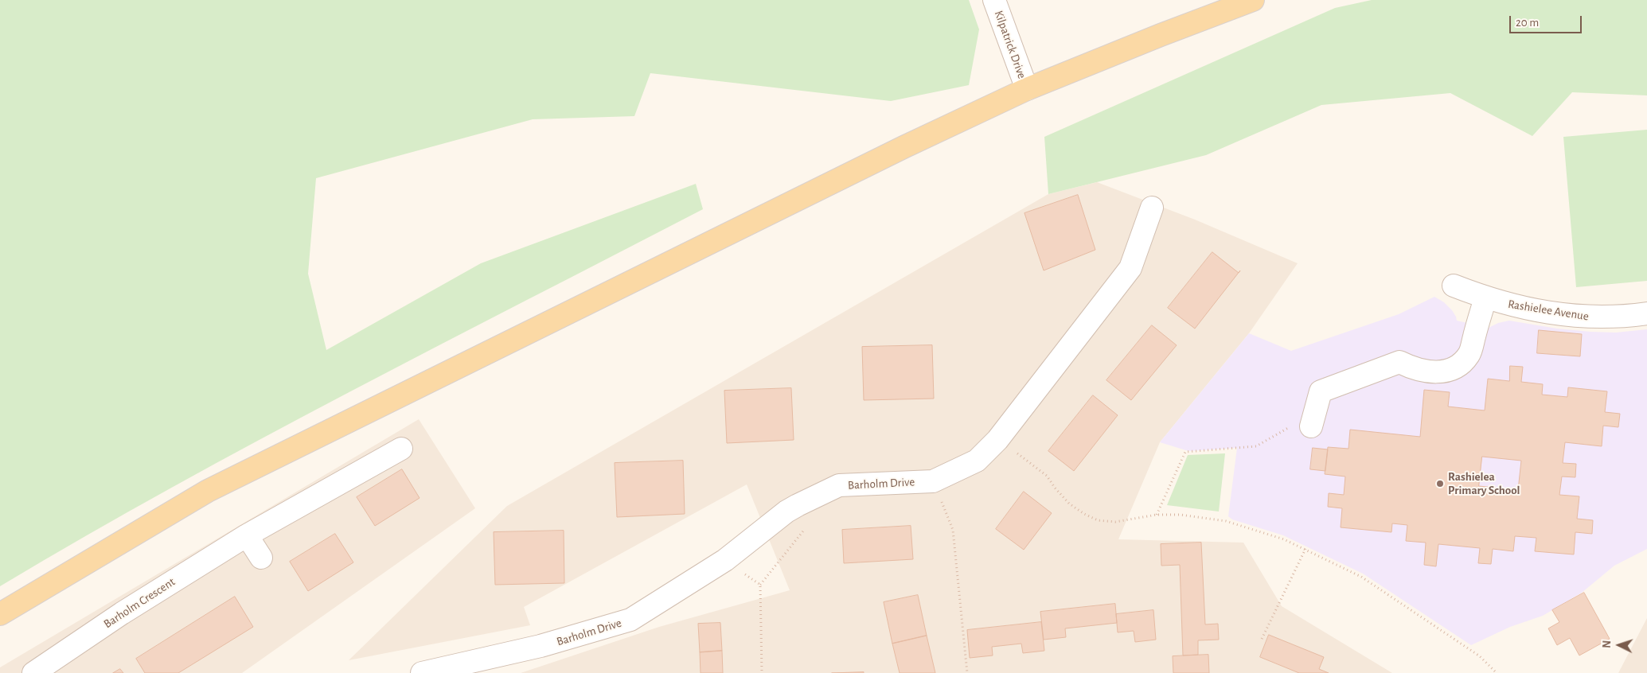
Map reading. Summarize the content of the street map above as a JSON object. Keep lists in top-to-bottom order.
{
  "streets": {
    "street": [
      "Kilpatrick Drive",
      "Rashielee Avenue",
      "Barholm Drive",
      "Barholm Crescent"
    ]
  },
  "places": ["Rashielea Primary School"],
  "scale_bar": "20 m",
  "north": "left"
}
